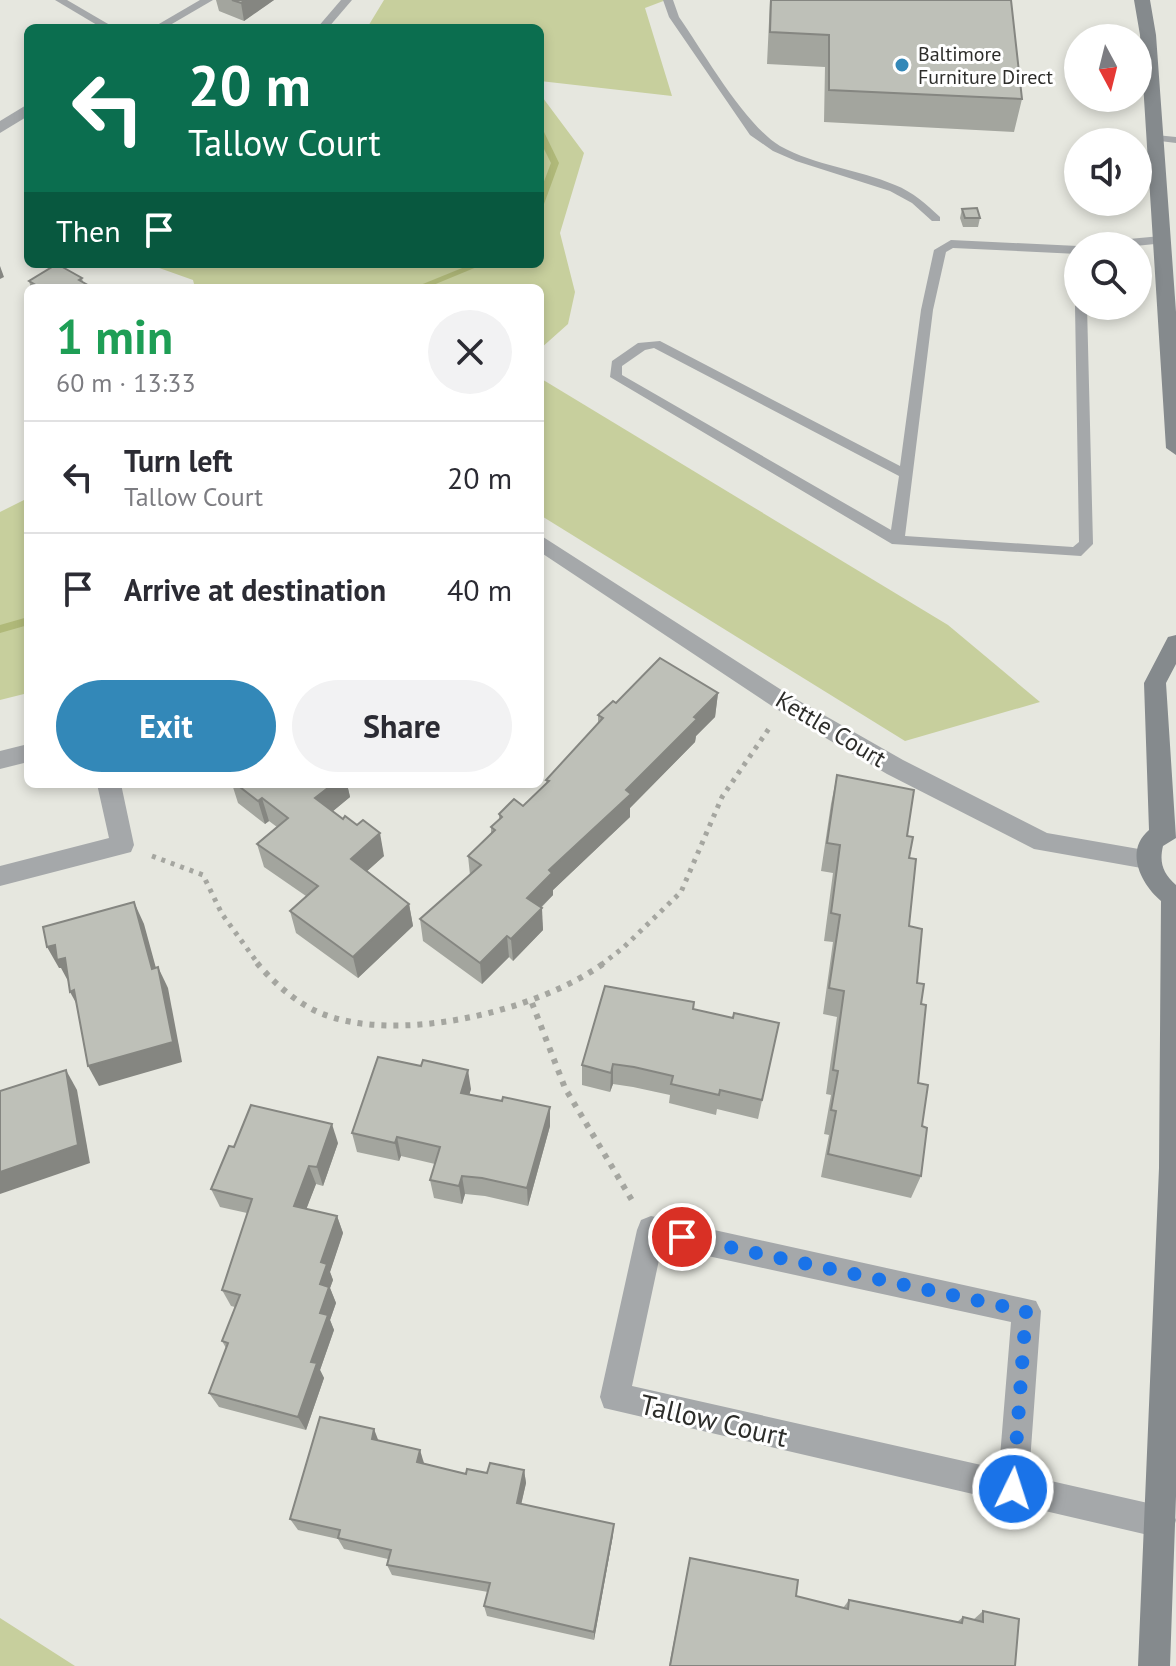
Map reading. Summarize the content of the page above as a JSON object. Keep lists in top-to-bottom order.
{
  "streets": {
    "street": ["Kettle Court", "Tallow Court"]
  },
  "places": ["Baltimore Furniture Direct"],
  "north": "bottom",
  "page": {
    "turn": ["20 m", "Tallow Court"],
    "then": "Then",
    "heading": ["1 min", "60 m · 13:33"],
    "list": [
      {
        "name": "Turn left",
        "note": "Tallow Court",
        "value": "20 m"
      },
      {
        "name": "Arrive at destination",
        "value": "40 m"
      }
    ],
    "buttons": ["Exit", "Share"]
  }
}
